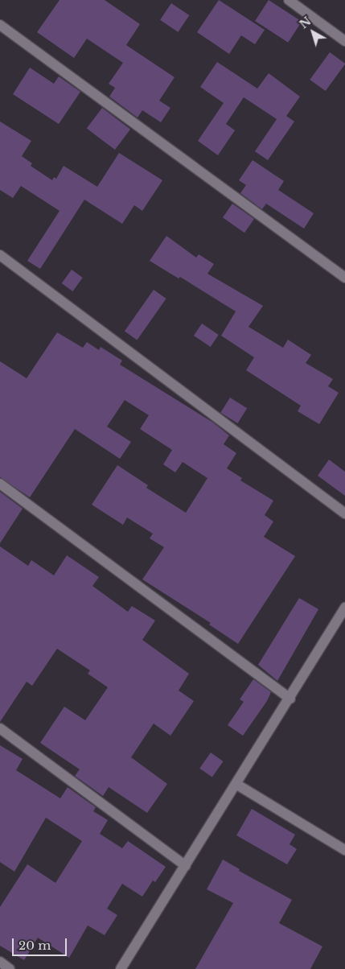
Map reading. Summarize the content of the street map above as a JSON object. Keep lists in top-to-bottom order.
{
  "scale_bar": "20 m",
  "north": "top left"
}
